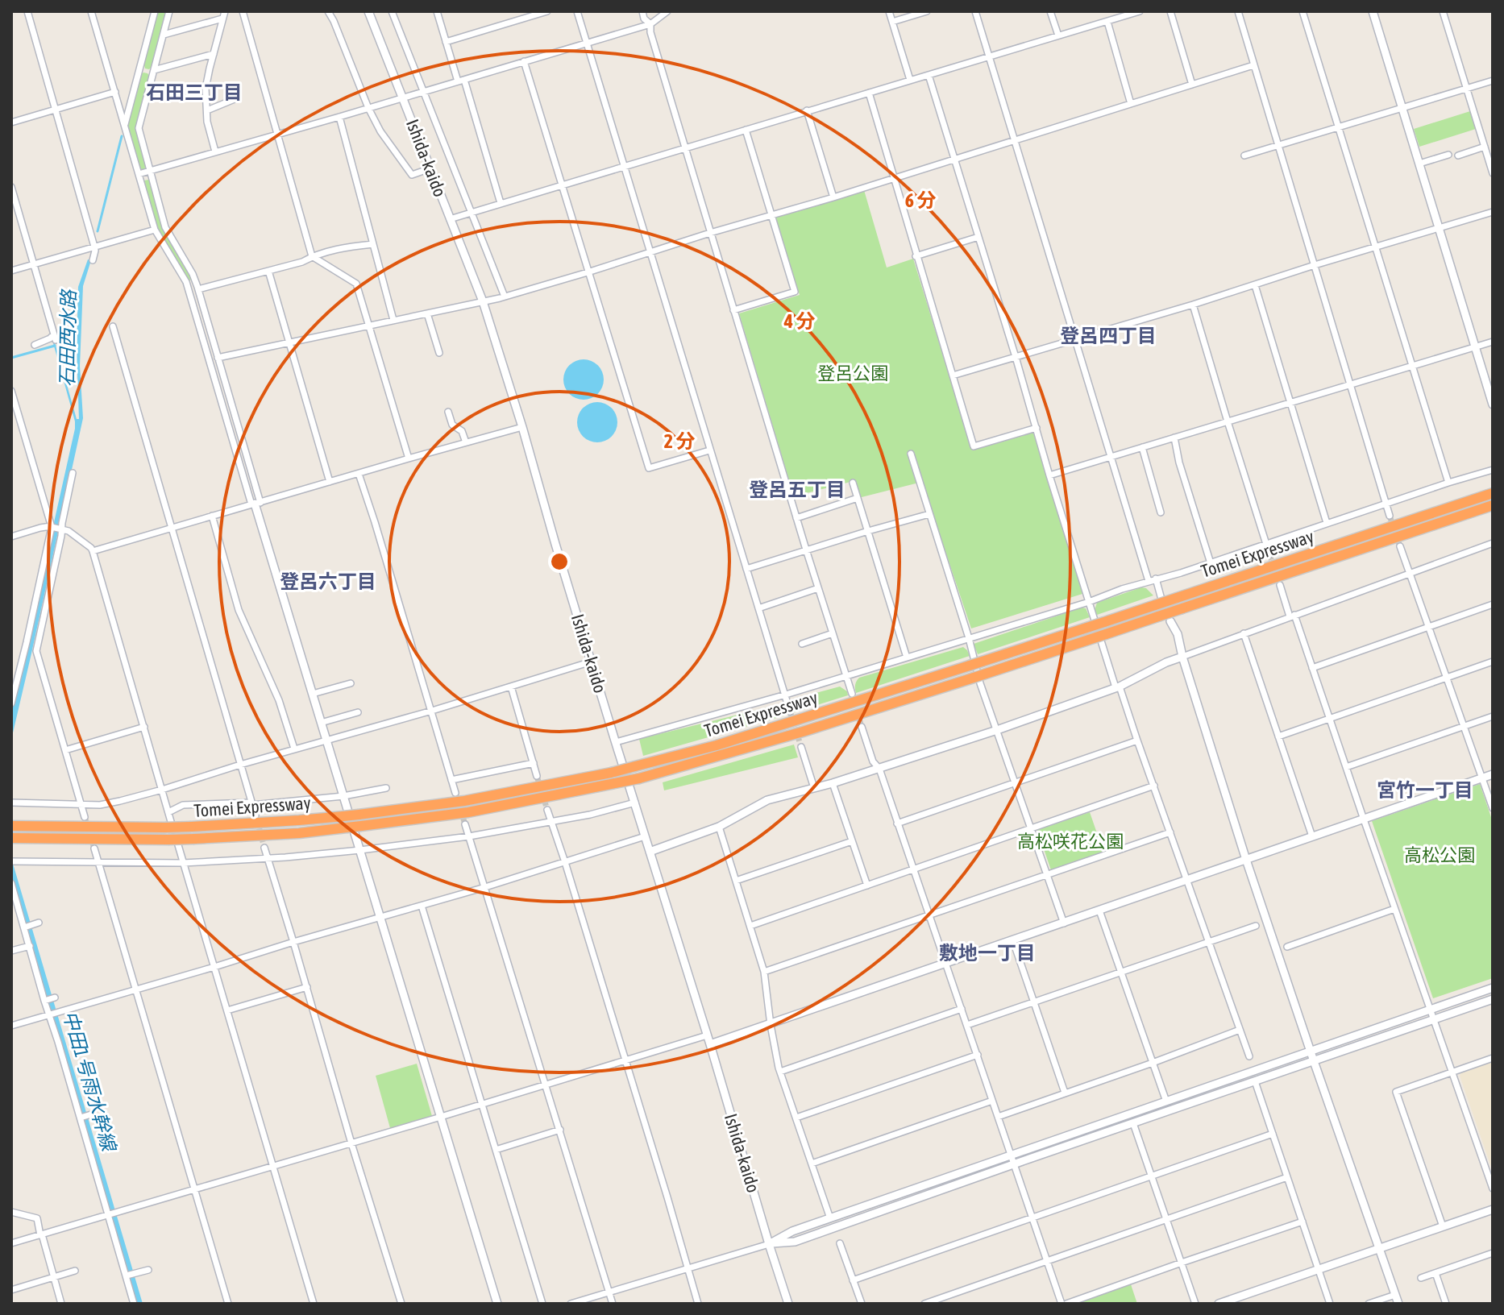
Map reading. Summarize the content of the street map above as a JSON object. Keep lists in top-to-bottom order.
{
  "streets": {
    "highway": ["Tomei Expressway"],
    "street": ["Ishida-kaido"]
  },
  "districts": [
    "石田三丁目",
    "登呂四丁目",
    "登呂五丁目",
    "登呂六丁目",
    "宮竹一丁目",
    "敷地一丁目"
  ],
  "water": ["石田西水路", "中田1号雨水幹線"],
  "parks": ["登呂公園", "高松咲花公園", "高松公園"],
  "rings": ["6 分", "4 分", "2 分"]
}
